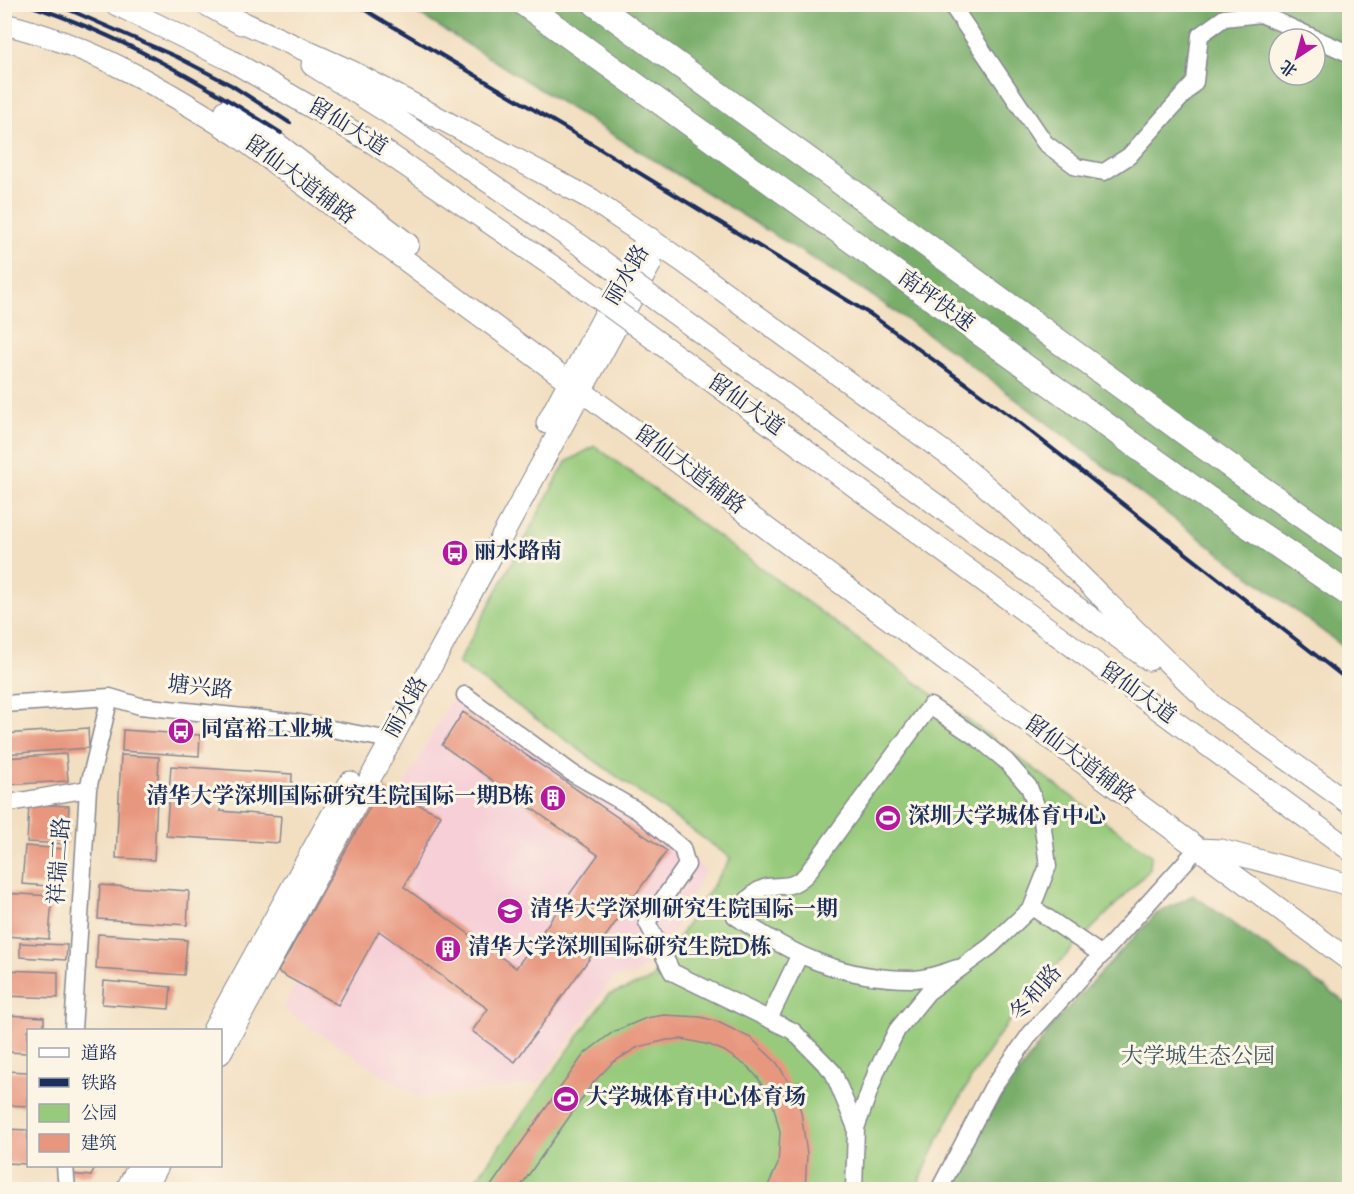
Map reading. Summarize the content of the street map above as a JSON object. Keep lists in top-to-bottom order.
{
  "streets": {
    "highway": ["南坪快速"],
    "main road": ["留仙大道", "留仙大道辅路", "丽水路"],
    "street": ["塘兴路", "祥瑞二路", "冬和路"]
  },
  "crossings": [
    ["留仙大道辅路", "丽水路"],
    ["留仙大道辅路", "冬和路"],
    ["丽水路", "塘兴路"],
    ["塘兴路", "祥瑞二路"]
  ],
  "parks": ["大学城生态公园"],
  "places": {
    "bus stop": ["丽水路南", "同富裕工业城"],
    "building": ["清华大学深圳国际研究生院国际一期B栋", "清华大学深圳国际研究生院D栋"],
    "sports": ["深圳大学城体育中心", "大学城体育中心体育场"],
    "school or university": ["清华大学深圳研究生院国际一期"]
  },
  "legend": [
    "道路",
    "铁路",
    "公园",
    "建筑"
  ],
  "north": "bottom left"
}
